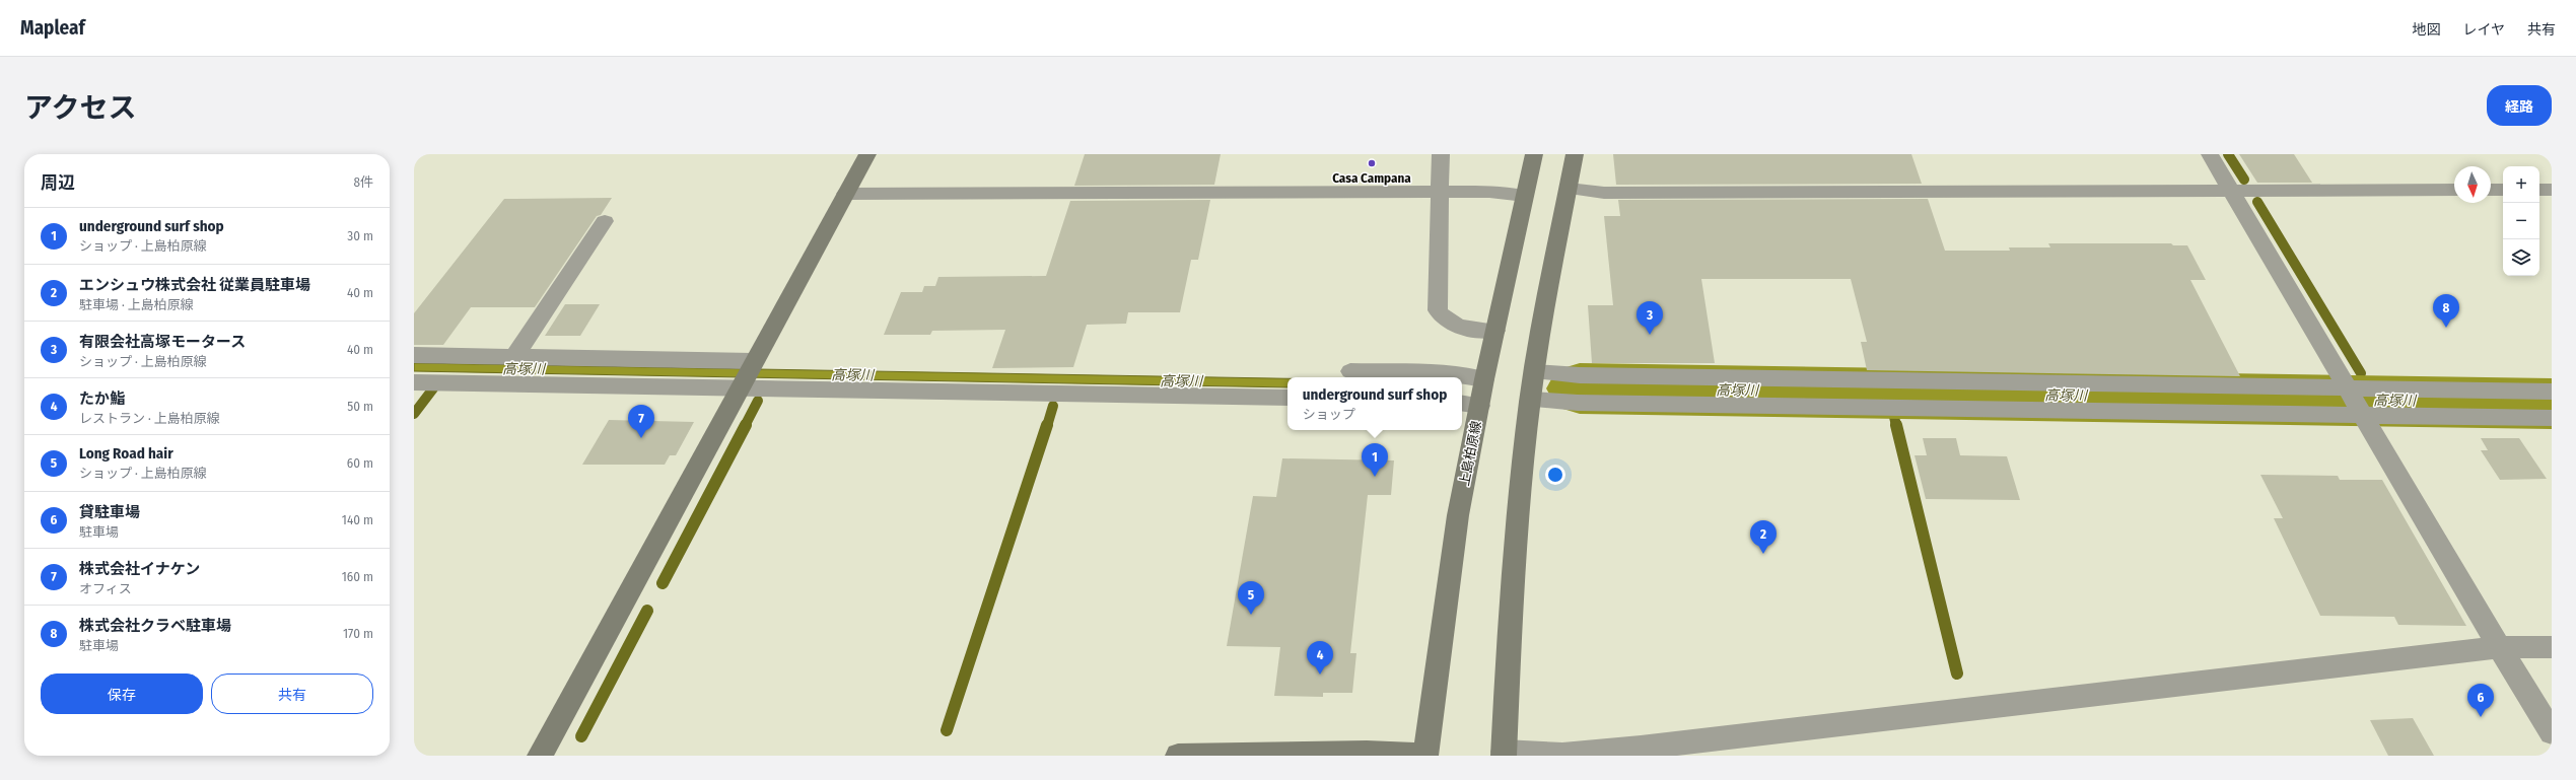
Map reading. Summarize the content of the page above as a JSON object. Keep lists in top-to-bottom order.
{
  "streets": {
    "street": ["上島柏原線"]
  },
  "water": ["高塚川"],
  "places": ["Casa Campana"],
  "north": "bottom",
  "page": {
    "header": "Mapleaf",
    "nav": ["地図", "レイヤ", "共有"],
    "title": "アクセス",
    "buttons": [
      "経路",
      ["保存", "共有"]
    ],
    "heading": ["周辺", "8件"],
    "map_buttons": ["+", "−"],
    "list": [
      {
        "mark": "1",
        "name": "underground surf shop",
        "note": "ショップ · 上島柏原線",
        "value": "30 m"
      },
      {
        "mark": "2",
        "name": "エンシュウ株式会社 従業員駐車場",
        "note": "駐車場 · 上島柏原線",
        "value": "40 m"
      },
      {
        "mark": "3",
        "name": "有限会社高塚モータース",
        "note": "ショップ · 上島柏原線",
        "value": "40 m"
      },
      {
        "mark": "4",
        "name": "たか鮨",
        "note": "レストラン · 上島柏原線",
        "value": "50 m"
      },
      {
        "mark": "5",
        "name": "Long Road hair",
        "note": "ショップ · 上島柏原線",
        "value": "60 m"
      },
      {
        "mark": "6",
        "name": "貸駐車場",
        "note": "駐車場",
        "value": "140 m"
      },
      {
        "mark": "7",
        "name": "株式会社イナケン",
        "note": "オフィス",
        "value": "160 m"
      },
      {
        "mark": "8",
        "name": "株式会社クラベ駐車場",
        "note": "駐車場",
        "value": "170 m"
      }
    ],
    "pins": [
      "8",
      "3",
      "7",
      "1",
      "2",
      "5",
      "4",
      "6"
    ],
    "popup": ["underground surf shop", "ショップ"]
  }
}
